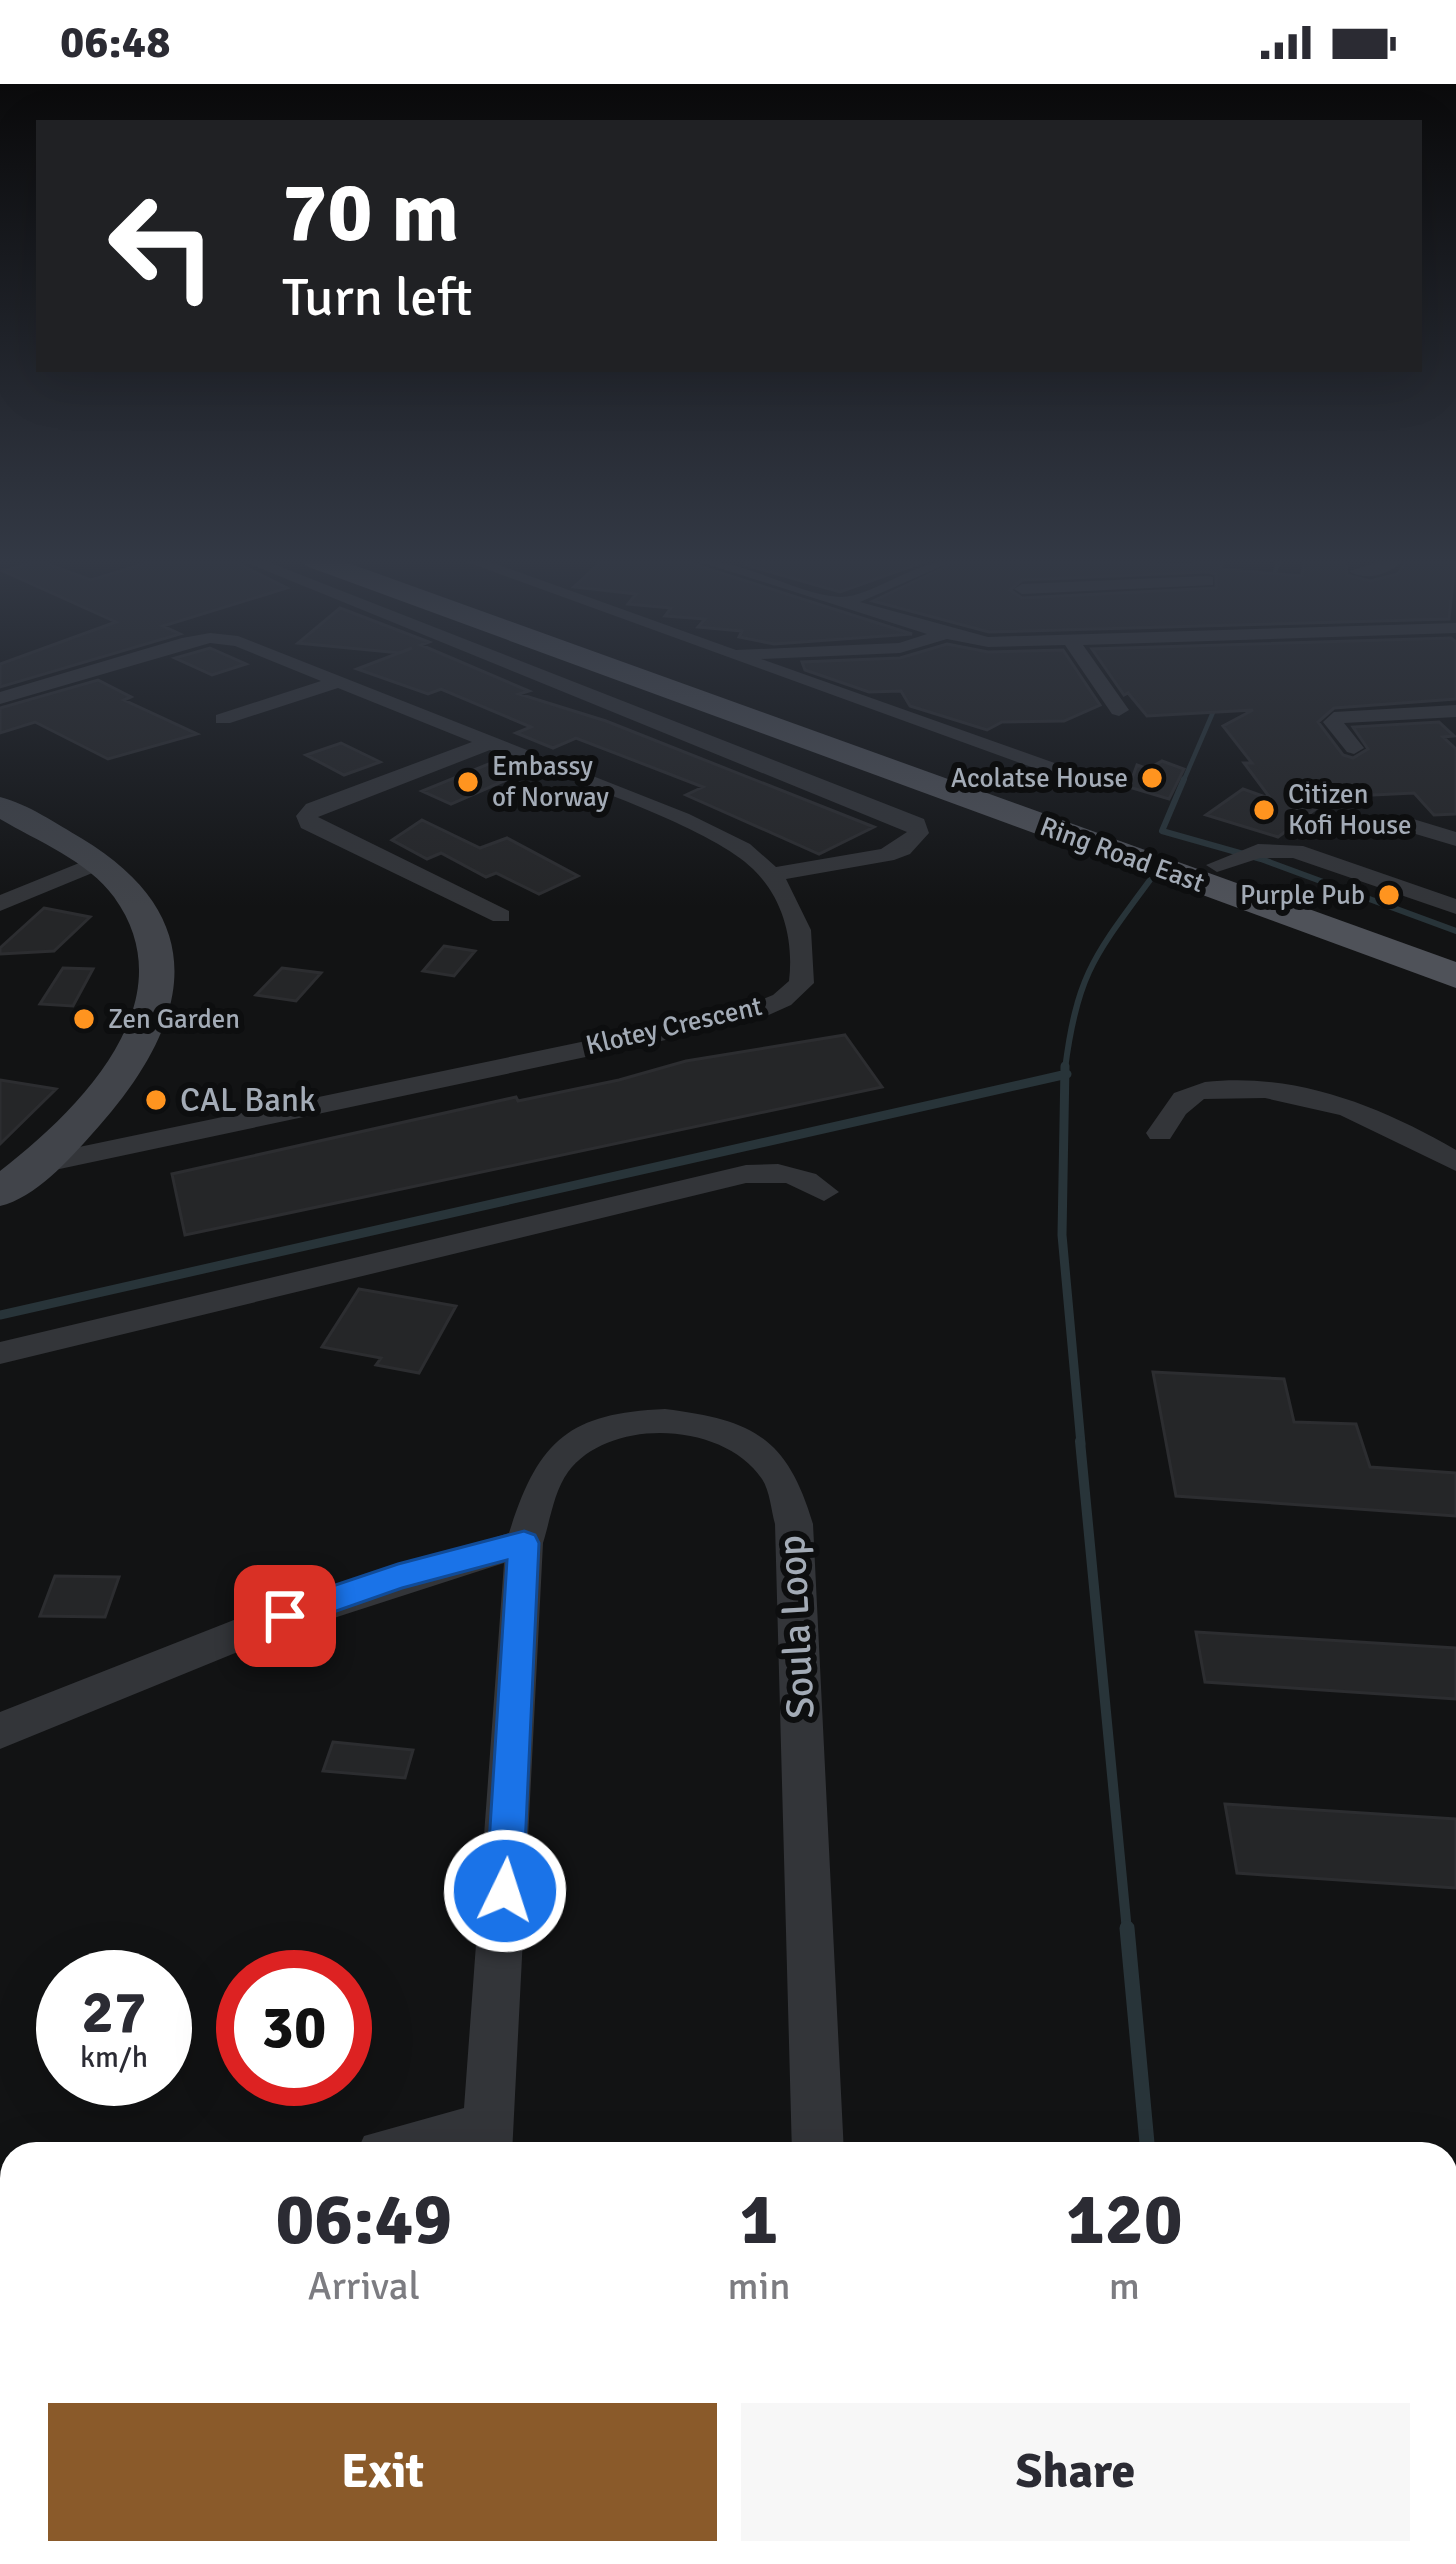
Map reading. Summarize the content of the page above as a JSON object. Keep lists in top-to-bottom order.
{
  "streets": {
    "main road": ["Ring Road East"],
    "street": ["Klotey Crescent", "Soula Loop"]
  },
  "places": [
    "Acolatse House",
    "Embassy of Norway",
    "Citizen Kofi House",
    "Purple Pub",
    "Zen Garden",
    "CAL Bank"
  ],
  "page": {
    "status": "06:48",
    "turn": ["70 m", "Turn left"],
    "speed": "27 km/h",
    "limit": "30",
    "eta": [
      "06:49",
      "Arrival",
      "1",
      "min",
      "120",
      "m"
    ],
    "buttons": ["Exit", "Share"]
  }
}
